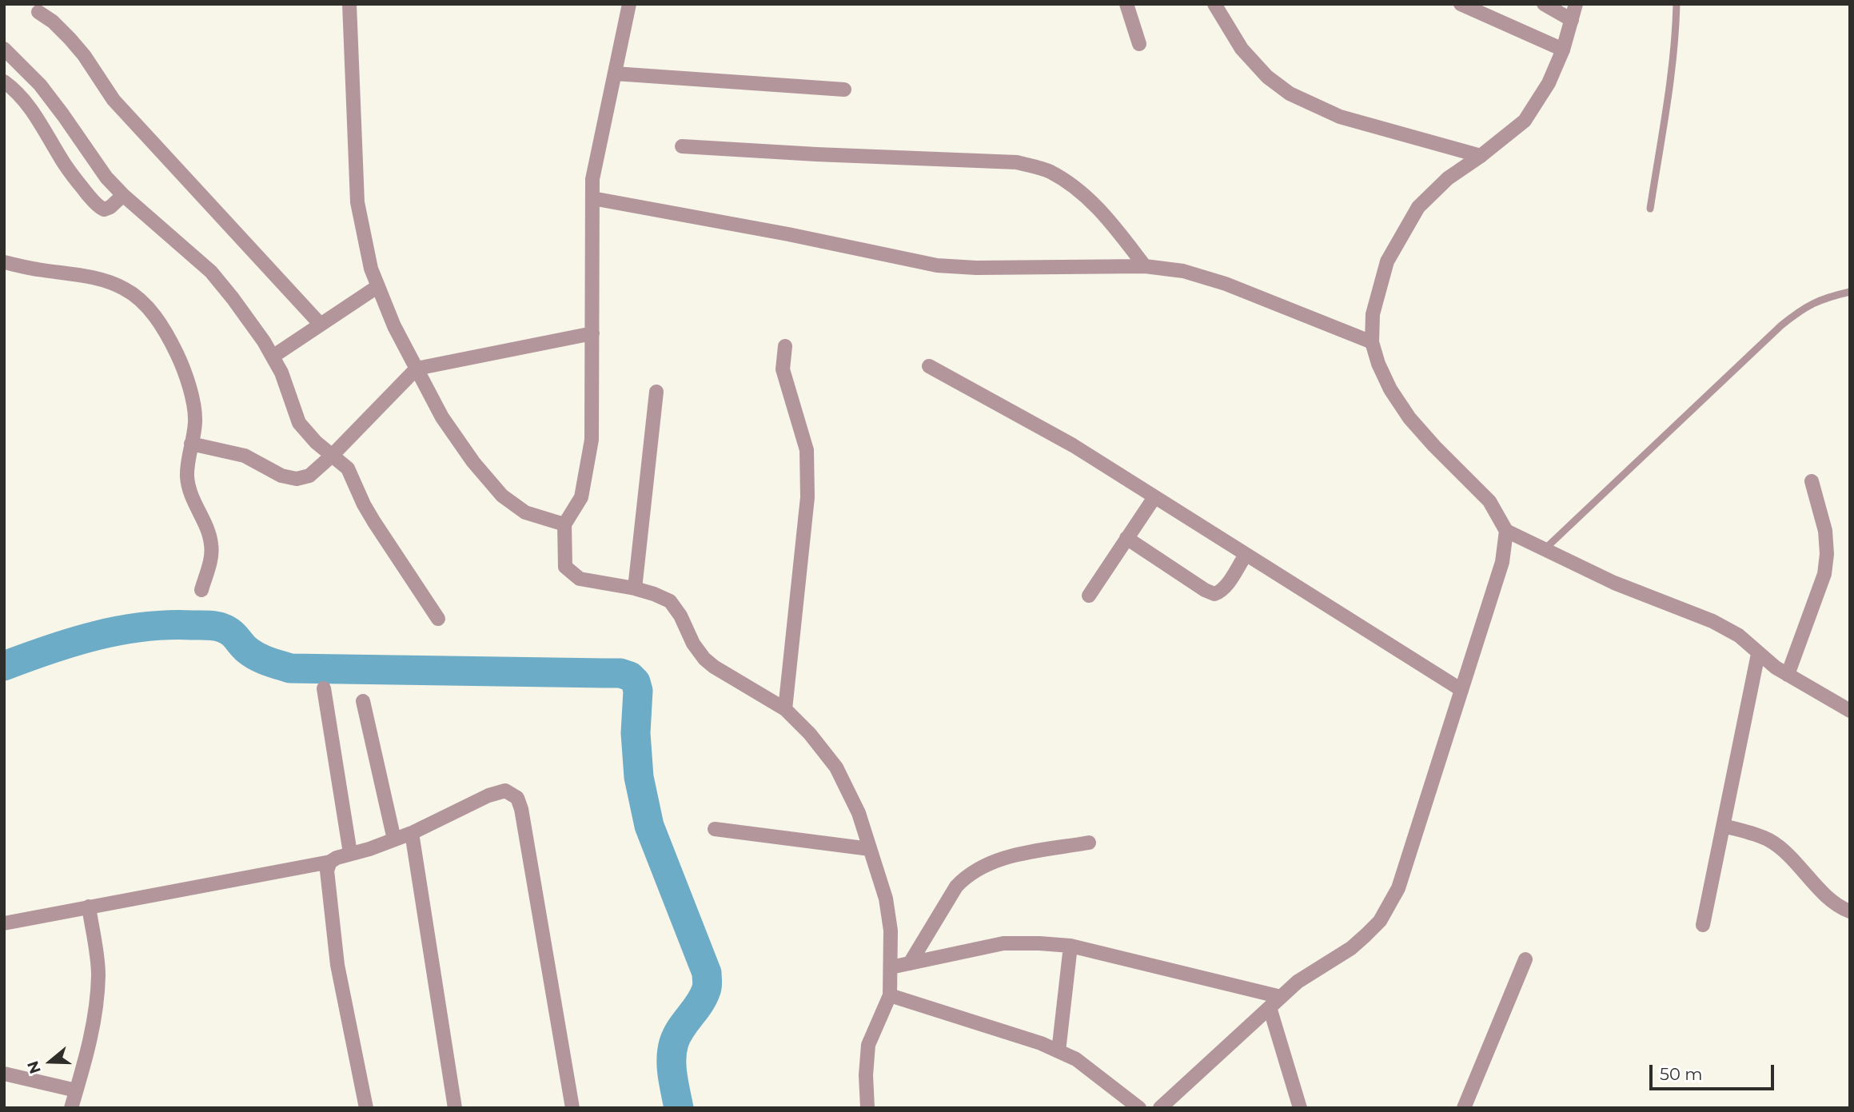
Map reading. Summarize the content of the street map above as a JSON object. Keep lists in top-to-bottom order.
{
  "scale_bar": "50 m",
  "north": "left"
}
